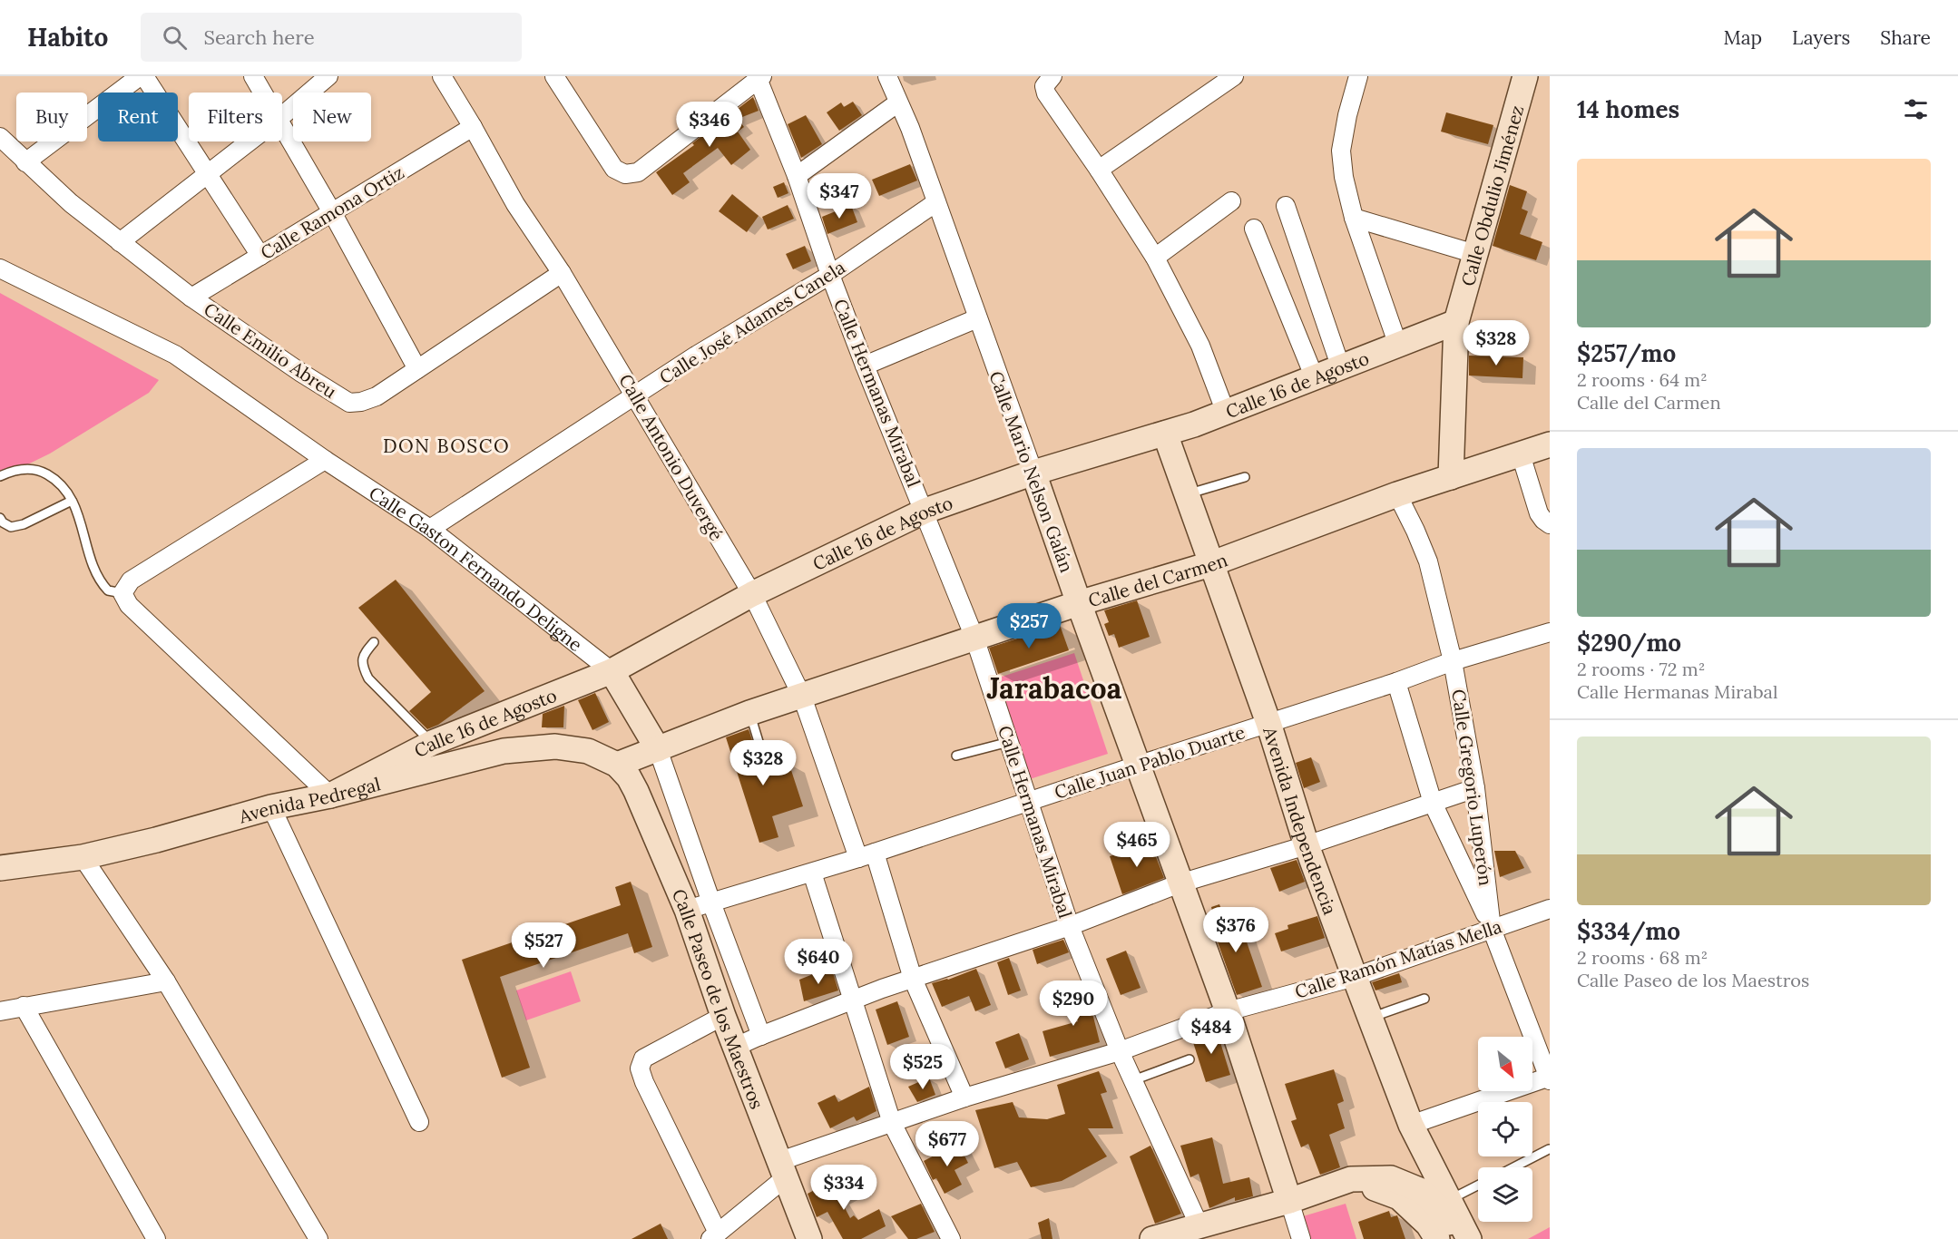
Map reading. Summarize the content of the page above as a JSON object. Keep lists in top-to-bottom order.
{
  "streets": {
    "street": [
      "Calle Obdulio Jiménez",
      "Calle Ramona Ortiz",
      "Calle José Adames Canela",
      "Calle Emilio Abreu",
      "Calle 16 de Agosto",
      "Calle Hermanas Mirabal",
      "Calle Antonio Duvergé",
      "Calle Mario Nelson Galán",
      "Calle Gaston Fernando Deligne",
      "Calle del Carmen",
      "Calle Juan Pablo Duarte",
      "Calle Gregorio Luperón",
      "Avenida Pedregal",
      "Avenida Independencia",
      "Calle Ramón Matías Mella",
      "Calle Paseo de los Maestros"
    ]
  },
  "crossings": [
    ["Calle Obdulio Jiménez", "Calle 16 de Agosto"],
    ["Calle Obdulio Jiménez", "Calle del Carmen"],
    ["Calle Ramona Ortiz", "Calle Emilio Abreu"],
    ["Calle Ramona Ortiz", "Calle Antonio Duvergé"],
    ["Calle José Adames Canela", "Calle Hermanas Mirabal"],
    ["Calle José Adames Canela", "Calle Antonio Duvergé"],
    ["Calle José Adames Canela", "Calle Mario Nelson Galán"],
    ["Calle José Adames Canela", "Calle Gaston Fernando Deligne"],
    ["Calle Emilio Abreu", "Calle Antonio Duvergé"],
    ["Calle 16 de Agosto", "Calle Hermanas Mirabal"],
    ["Calle 16 de Agosto", "Calle Antonio Duvergé"],
    ["Calle 16 de Agosto", "Calle Mario Nelson Galán"],
    ["Calle 16 de Agosto", "Calle Gaston Fernando Deligne"],
    ["Calle 16 de Agosto", "Avenida Pedregal"],
    ["Calle 16 de Agosto", "Avenida Independencia"],
    ["Calle Hermanas Mirabal", "Calle del Carmen"],
    ["Calle Hermanas Mirabal", "Calle Juan Pablo Duarte"],
    ["Calle Hermanas Mirabal", "Calle Ramón Matías Mella"],
    ["Calle Antonio Duvergé", "Calle del Carmen"],
    ["Calle Antonio Duvergé", "Calle Juan Pablo Duarte"],
    ["Calle Antonio Duvergé", "Calle Ramón Matías Mella"],
    ["Calle Mario Nelson Galán", "Calle del Carmen"],
    ["Calle Mario Nelson Galán", "Calle Juan Pablo Duarte"],
    ["Calle Mario Nelson Galán", "Calle Ramón Matías Mella"],
    ["Calle Gaston Fernando Deligne", "Calle del Carmen"],
    ["Calle Gaston Fernando Deligne", "Calle Juan Pablo Duarte"],
    ["Calle del Carmen", "Calle Gregorio Luperón"],
    ["Calle del Carmen", "Avenida Pedregal"],
    ["Calle del Carmen", "Avenida Independencia"],
    ["Calle del Carmen", "Calle Paseo de los Maestros"],
    ["Calle Juan Pablo Duarte", "Calle Gregorio Luperón"],
    ["Calle Juan Pablo Duarte", "Avenida Independencia"],
    ["Calle Juan Pablo Duarte", "Calle Paseo de los Maestros"],
    ["Calle Gregorio Luperón", "Calle Ramón Matías Mella"],
    ["Avenida Pedregal", "Calle Paseo de los Maestros"],
    ["Avenida Independencia", "Calle Ramón Matías Mella"],
    ["Calle Ramón Matías Mella", "Calle Paseo de los Maestros"]
  ],
  "districts": ["DON BOSCO", "Jarabacoa"],
  "north": "bottom right",
  "page": {
    "header": "Habito",
    "search": "Search here",
    "nav": ["Map", "Layers", "Share"],
    "heading": "14 homes",
    "chip": [
      "Buy",
      "Rent",
      "Filters",
      "New"
    ],
    "price": [
      "$346",
      "$347",
      "$328",
      "$257",
      "$328",
      "$465",
      "$376",
      "$527",
      "$640",
      "$290",
      "$484",
      "$525",
      "$677",
      "$334"
    ],
    "list": [
      {
        "name": "$257/mo",
        "note": "2 rooms · 64 m² · Calle del Carmen"
      },
      {
        "name": "$290/mo",
        "note": "2 rooms · 72 m² · Calle Hermanas Mirabal"
      },
      {
        "name": "$334/mo",
        "note": "2 rooms · 68 m² · Calle Paseo de los Maestros"
      }
    ]
  }
}
